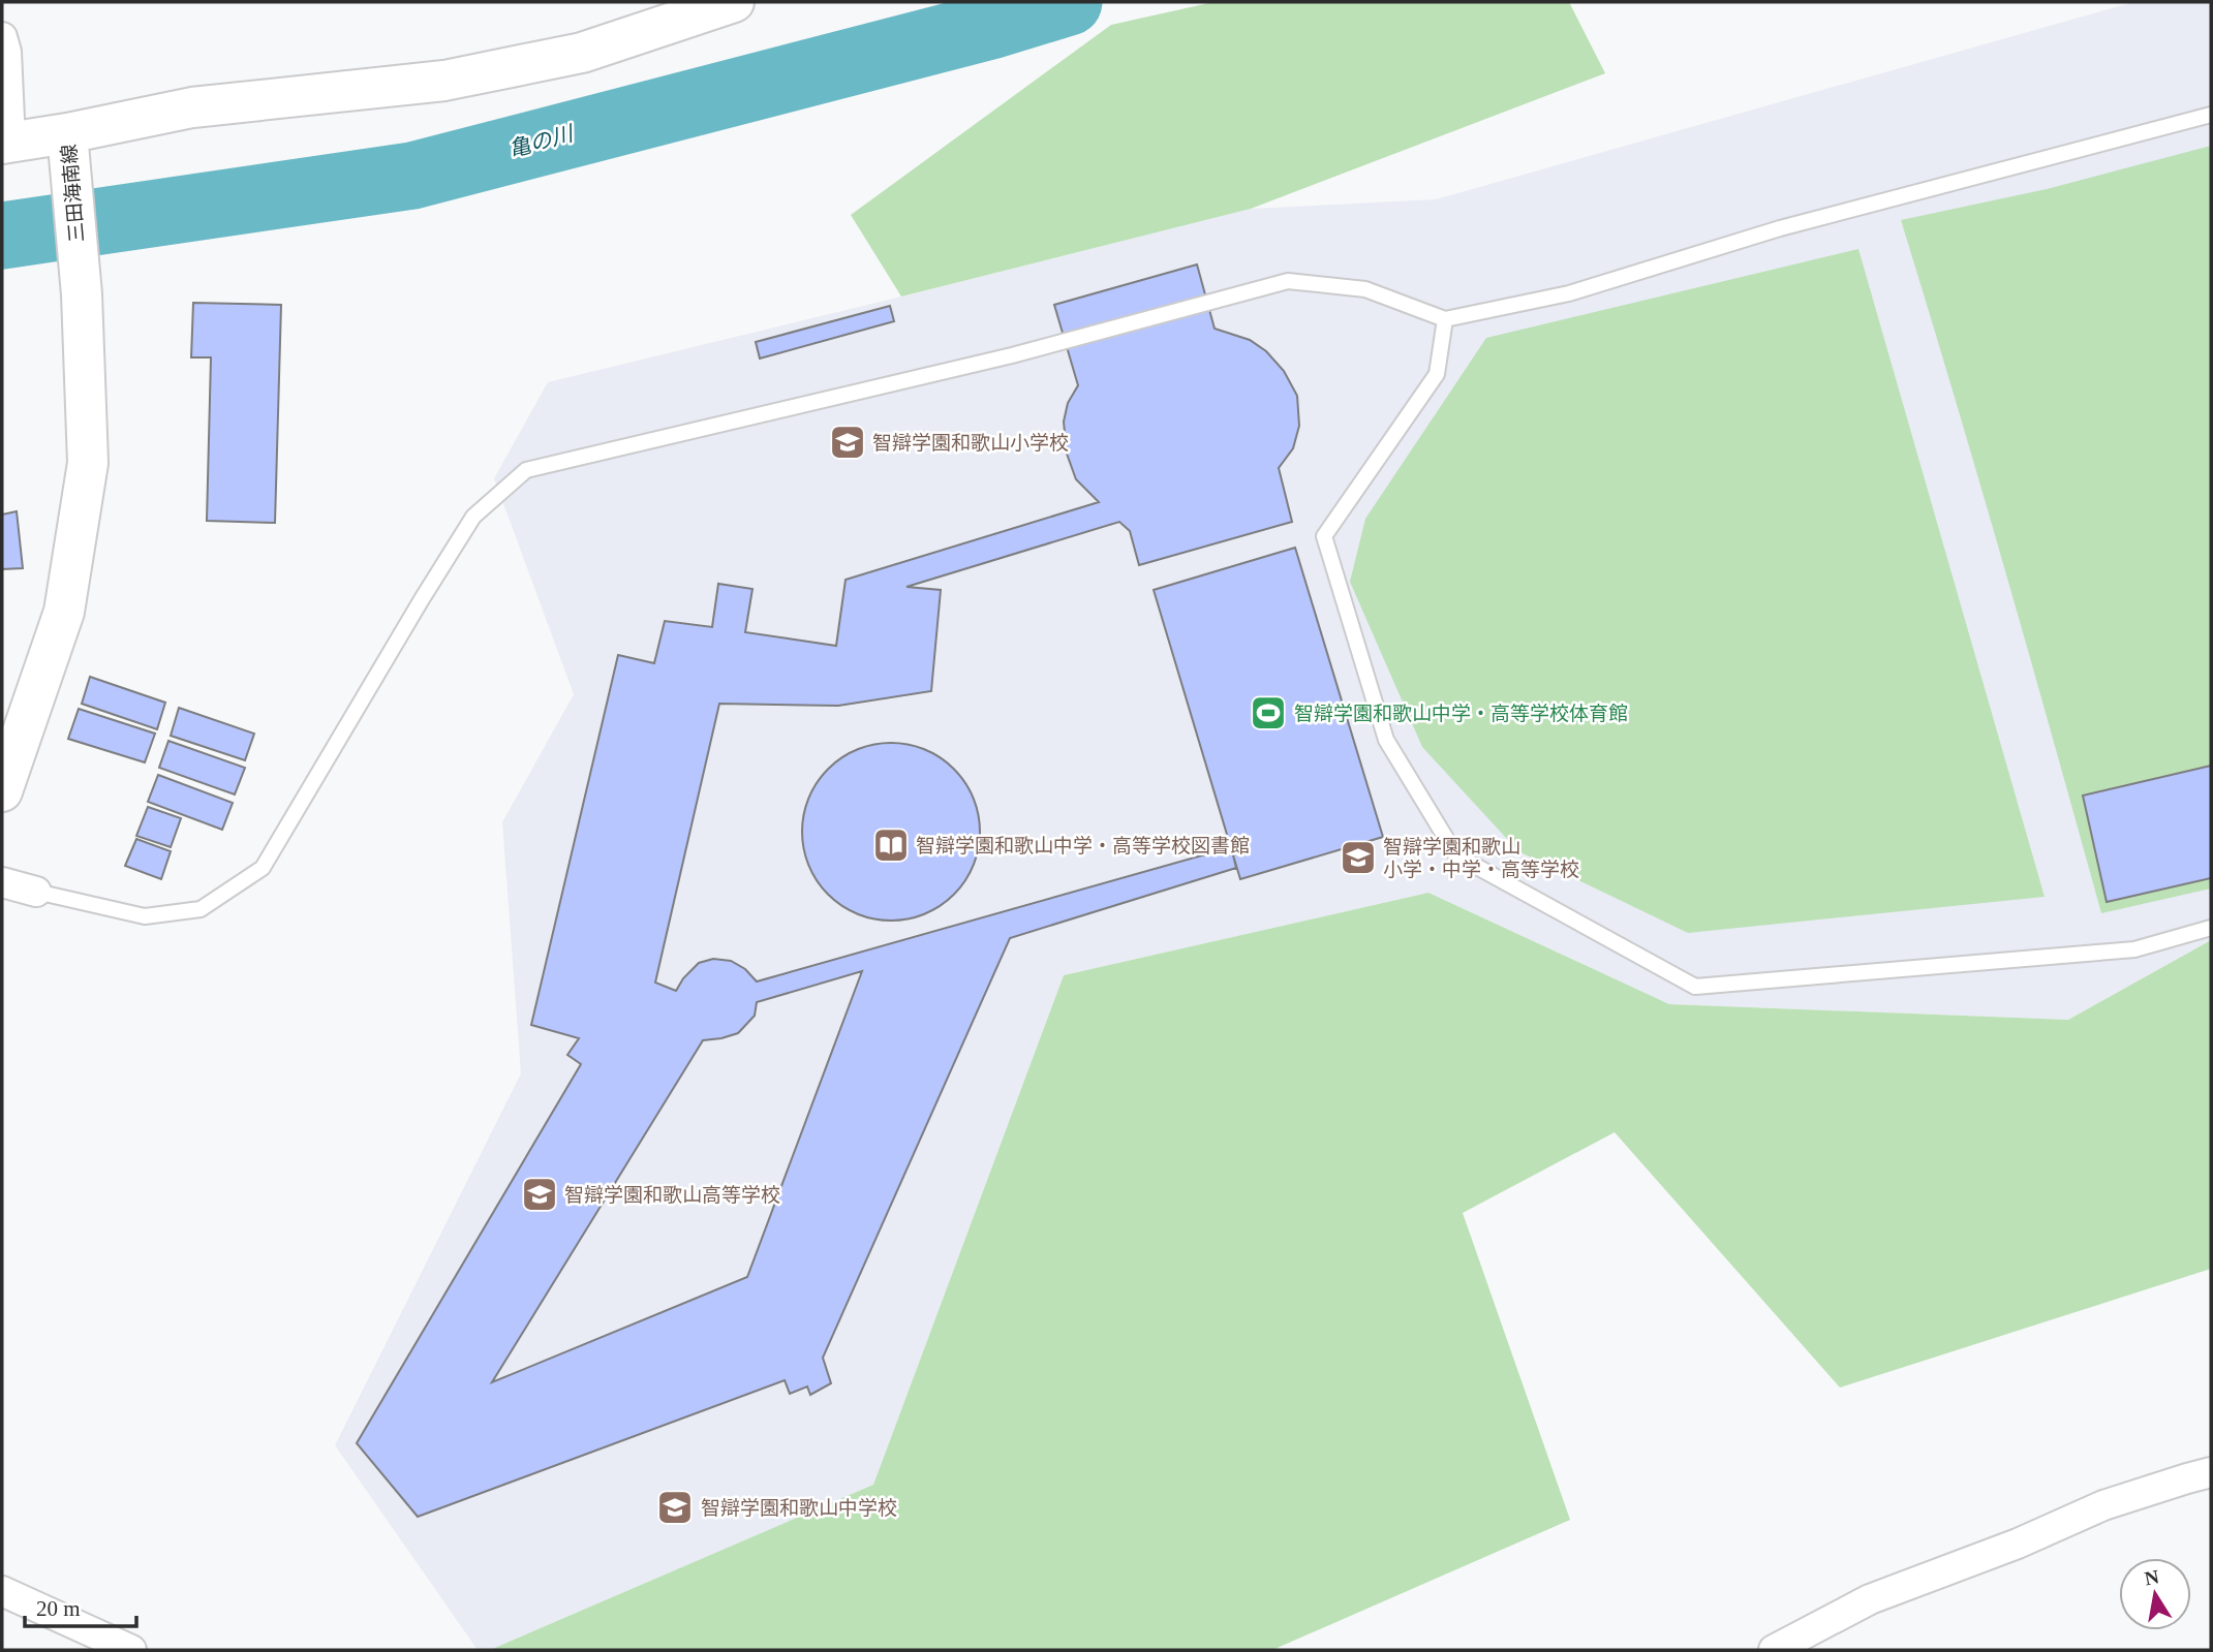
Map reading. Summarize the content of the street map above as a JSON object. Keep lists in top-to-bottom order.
{
  "streets": {
    "main road": ["三田海南線"]
  },
  "water": ["亀の川"],
  "places": {
    "school or university": [
      "智辯学園和歌山小学校",
      "智辯学園和歌山 小学・中学・高等学校",
      "智辯学園和歌山高等学校",
      "智辯学園和歌山中学校"
    ],
    "sports": ["智辯学園和歌山中学・高等学校体育館"],
    "library": ["智辯学園和歌山中学・高等学校図書館"]
  },
  "scale_bar": "20 m",
  "north": "top"
}
